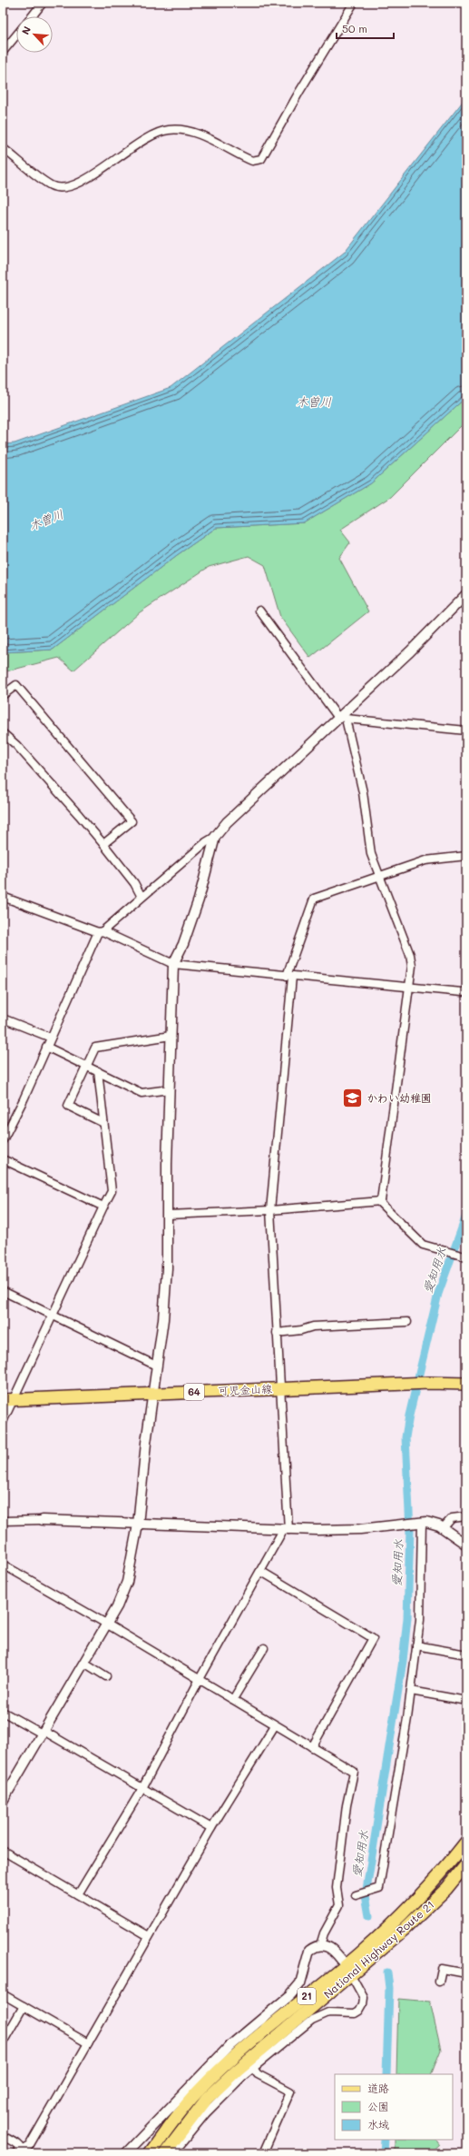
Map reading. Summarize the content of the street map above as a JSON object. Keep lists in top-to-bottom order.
{
  "streets": {
    "main road": [
      "可児金山線",
      "64",
      "National Highway Route 21",
      "21"
    ]
  },
  "water": ["木曽川", "愛知用水"],
  "places": {
    "school or university": ["かわい幼稚園"]
  },
  "legend": ["道路", "公園", "水域"],
  "scale_bar": "50 m",
  "north": "top left"
}
